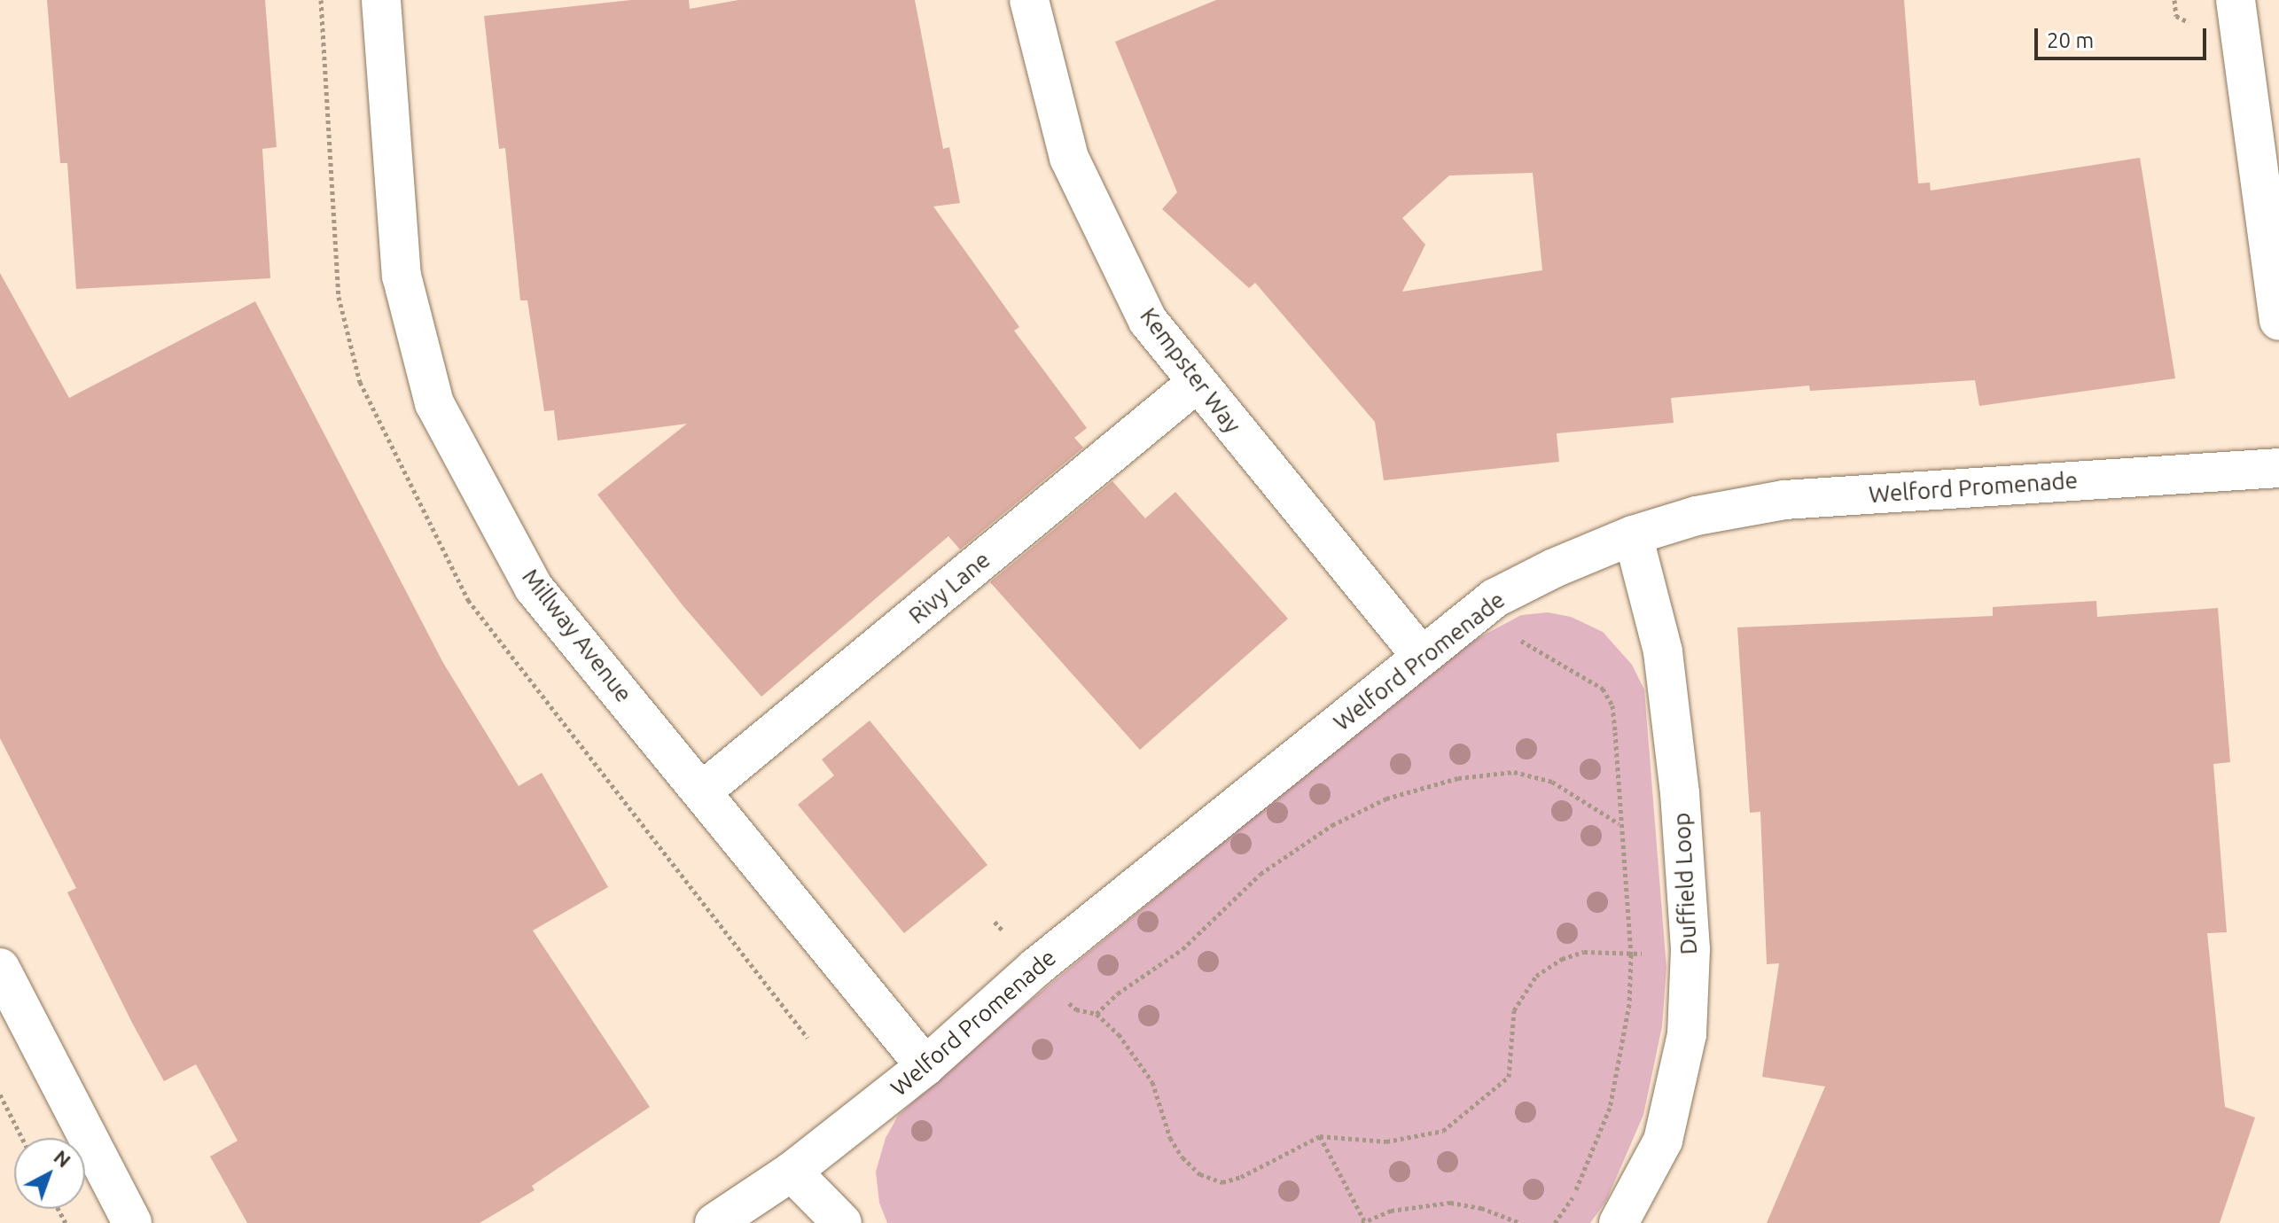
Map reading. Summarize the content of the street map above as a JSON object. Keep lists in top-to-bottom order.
{
  "streets": {
    "street": [
      "Kempster Way",
      "Welford Promenade",
      "Rivy Lane",
      "Millway Avenue",
      "Duffield Loop"
    ]
  },
  "crossings": [
    ["Kempster Way", "Welford Promenade"],
    ["Kempster Way", "Rivy Lane"],
    ["Welford Promenade", "Millway Avenue"],
    ["Welford Promenade", "Duffield Loop"],
    ["Rivy Lane", "Millway Avenue"]
  ],
  "scale_bar": "20 m",
  "north": "top right"
}
